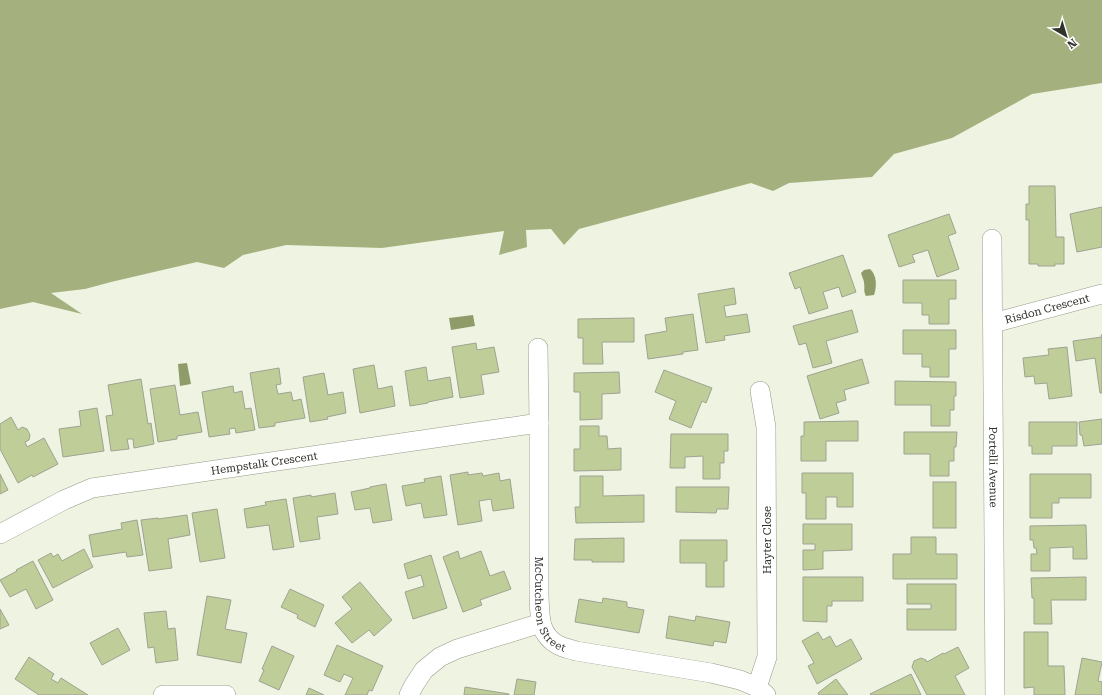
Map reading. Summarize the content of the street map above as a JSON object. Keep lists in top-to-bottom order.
{
  "streets": {
    "street": [
      "Risdon Crescent",
      "Hempstalk Crescent",
      "Portelli Avenue",
      "Hayter Close",
      "McCutcheon Street"
    ]
  },
  "crossings": [
    ["Risdon Crescent", "Portelli Avenue"],
    ["Hempstalk Crescent", "McCutcheon Street"],
    ["Hayter Close", "McCutcheon Street"]
  ],
  "north": "bottom right"
}
